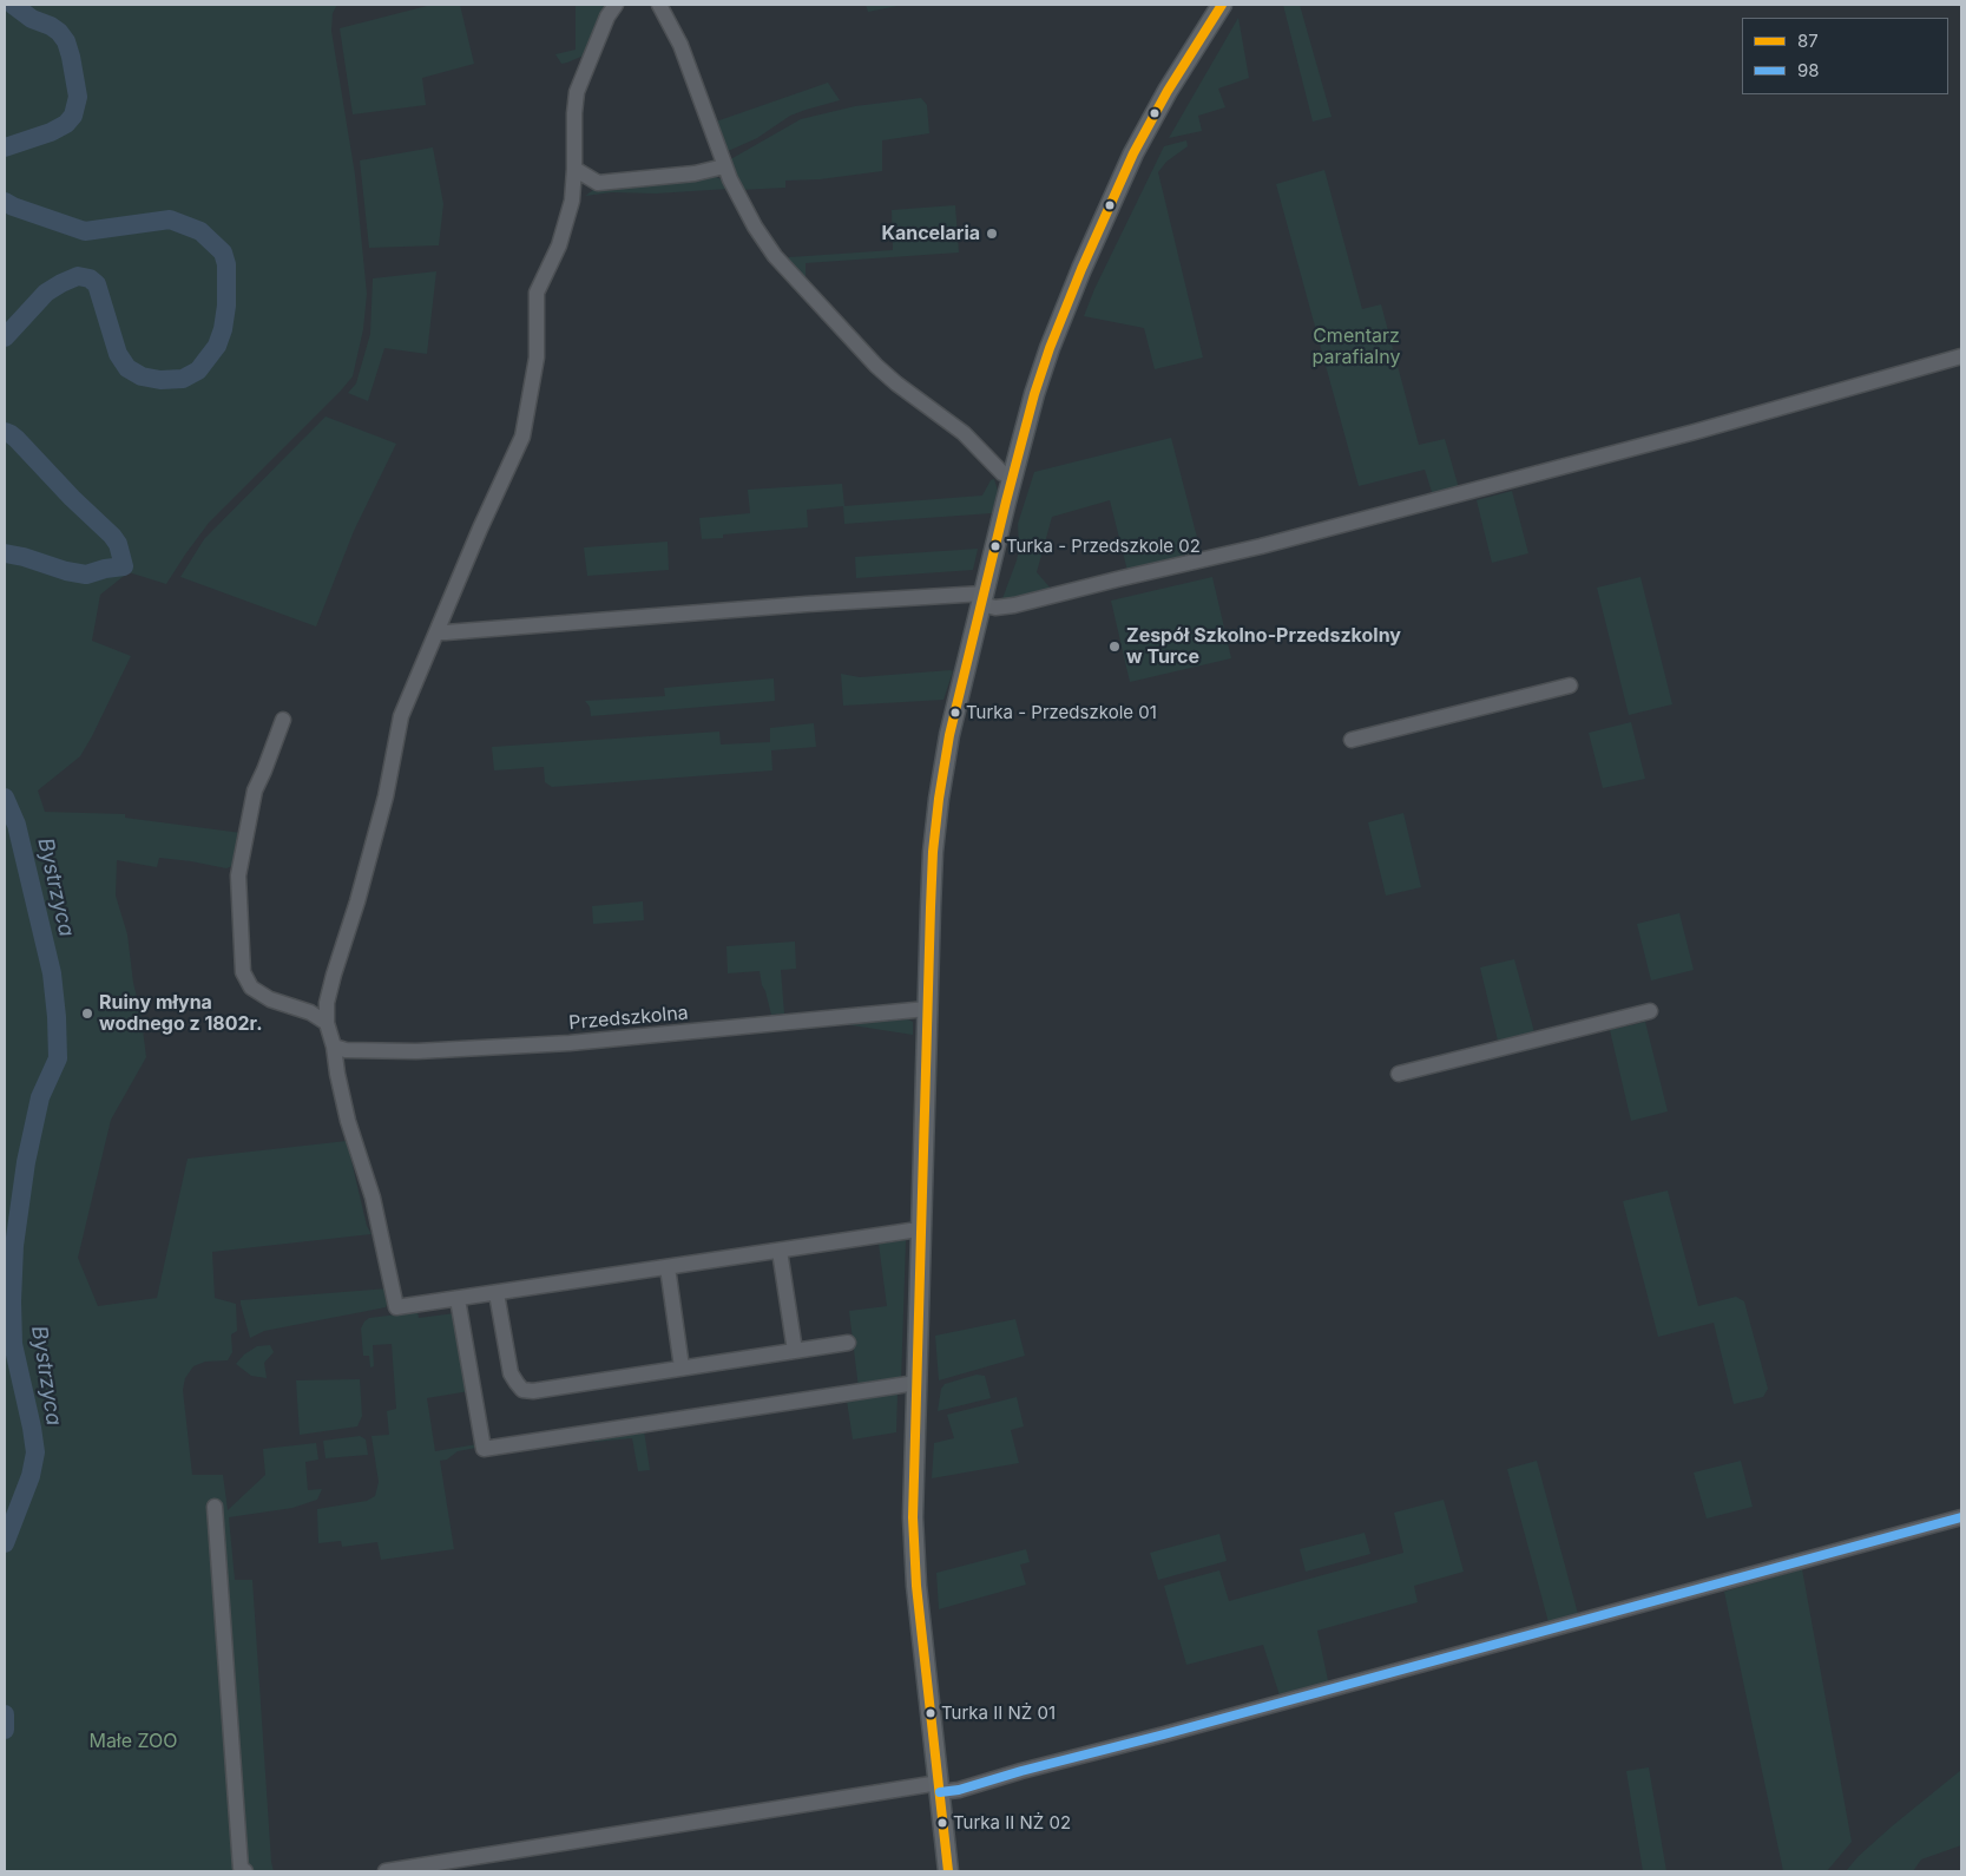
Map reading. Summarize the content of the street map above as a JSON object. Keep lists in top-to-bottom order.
{
  "streets": {
    "street": ["Przedszkolna"]
  },
  "water": ["Bystrzyca"],
  "parks": ["Cmentarz parafialny", "Małe ZOO"],
  "places": [
    "Kancelaria",
    "Turka - Przedszkole 02",
    "Zespół Szkolno-Przedszkolny w Turce",
    "Turka - Przedszkole 01",
    "Ruiny młyna wodnego z 1802r.",
    "Turka II NŻ 01",
    "Turka II NŻ 02"
  ],
  "lines": ["transit line 87", "transit line 98"],
  "legend": ["87", "98"]
}
